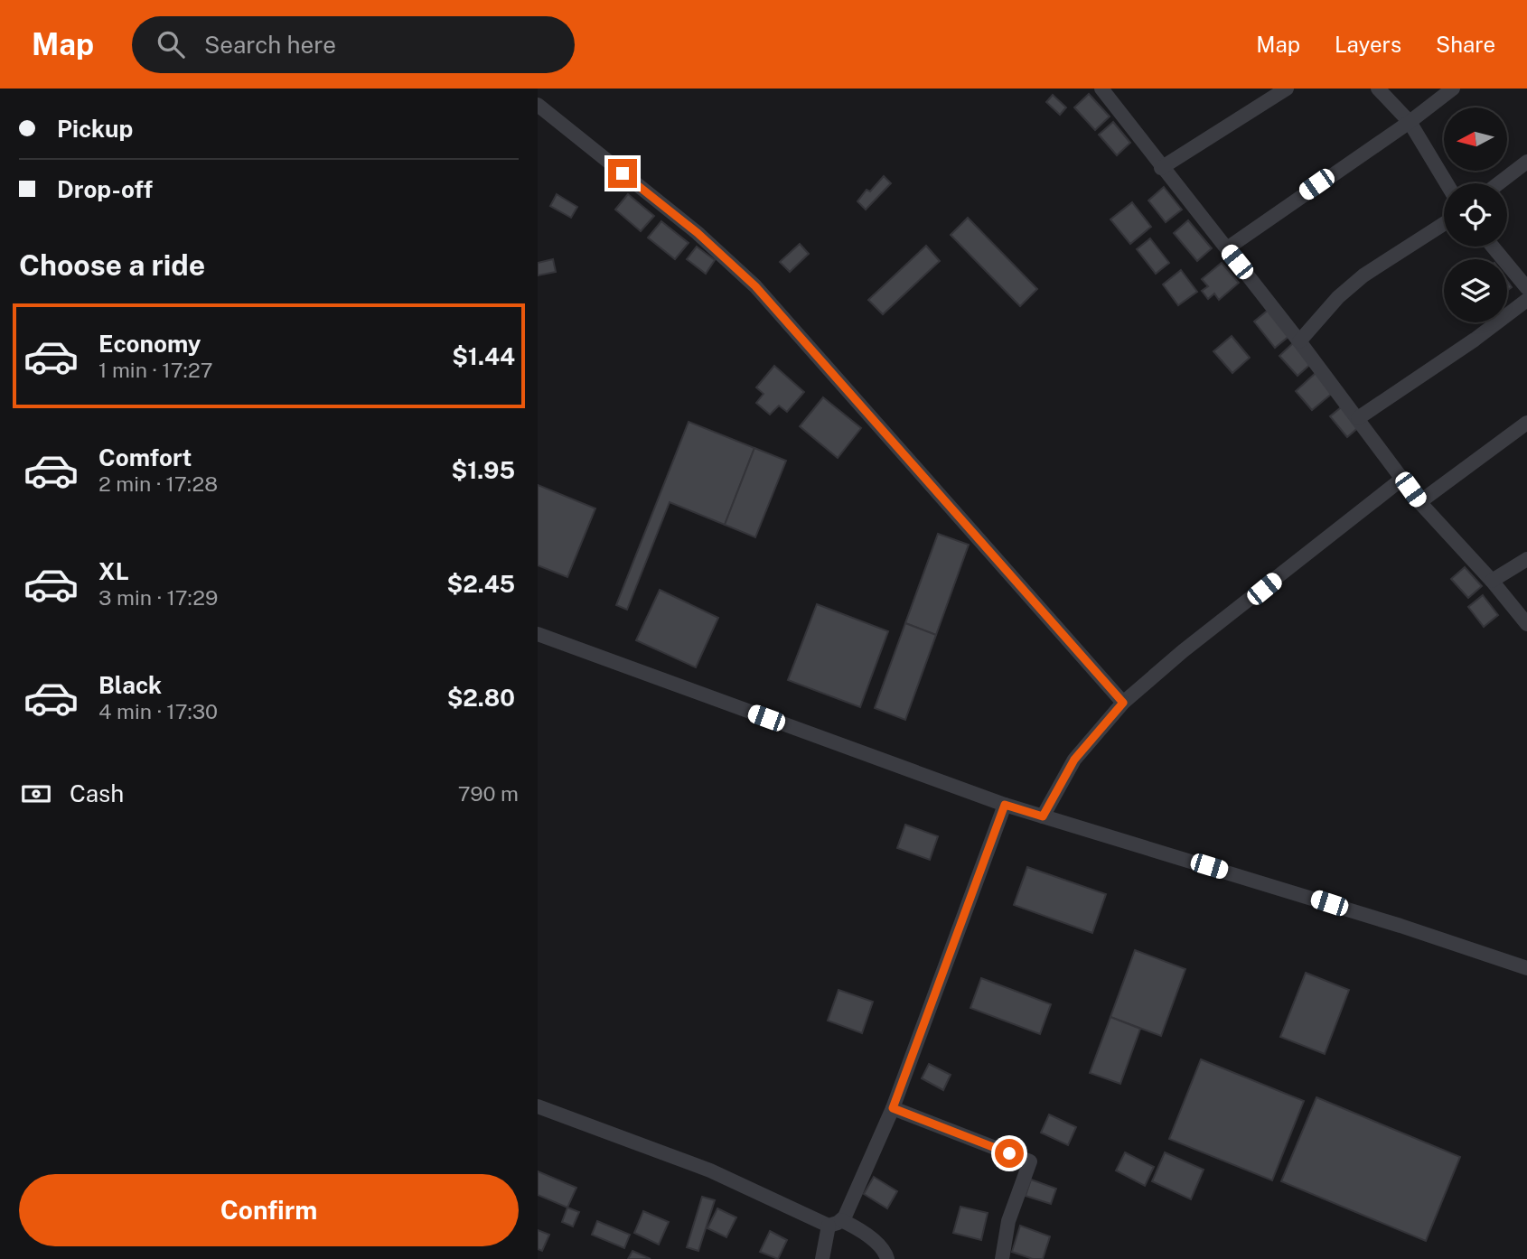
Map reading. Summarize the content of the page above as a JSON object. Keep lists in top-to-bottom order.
{
  "north": "left",
  "page": {
    "header": "Map",
    "search": "Search here",
    "nav": ["Map", "Layers", "Share"],
    "banner": ["Pickup", "Drop-off"],
    "heading": "Choose a ride",
    "list": [
      {
        "name": "Economy",
        "note": "1 min · 17:27",
        "value": "$1.44"
      },
      {
        "name": "Comfort",
        "note": "2 min · 17:28",
        "value": "$1.95"
      },
      {
        "name": "XL",
        "note": "3 min · 17:29",
        "value": "$2.45"
      },
      {
        "name": "Black",
        "note": "4 min · 17:30",
        "value": "$2.80"
      }
    ],
    "pay": ["Cash", "790 m"],
    "buttons": "Confirm"
  }
}
